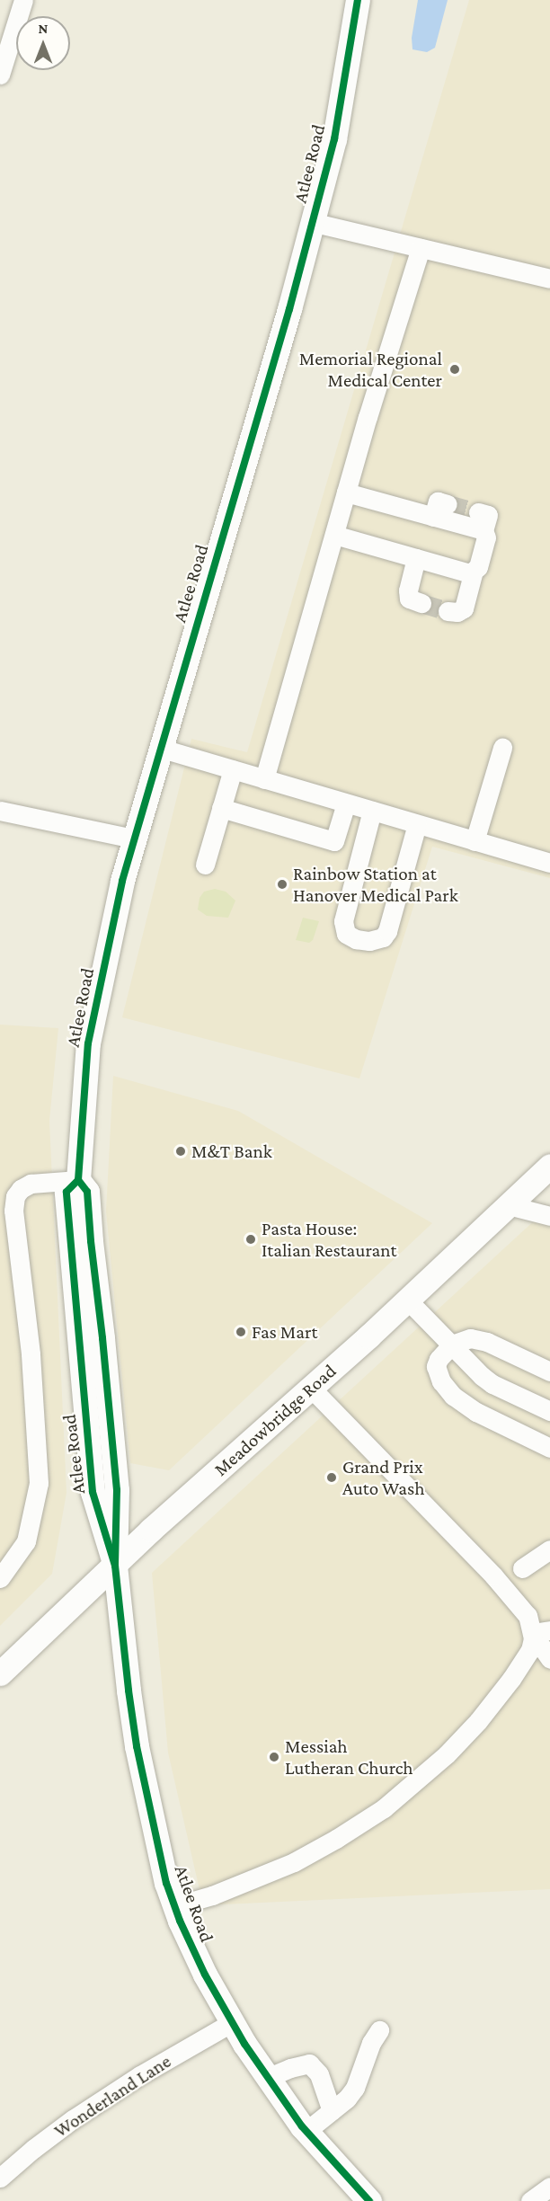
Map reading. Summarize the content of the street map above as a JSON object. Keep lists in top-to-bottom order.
{
  "streets": {
    "main road": ["Atlee Road", "Meadowbridge Road"],
    "street": ["Wonderland Lane"]
  },
  "crossings": [
    ["Atlee Road", "Meadowbridge Road"],
    ["Atlee Road", "Wonderland Lane"]
  ],
  "places": [
    "Memorial Regional Medical Center",
    "Rainbow Station at Hanover Medical Park",
    "M&T Bank",
    "Pasta House: Italian Restaurant",
    "Fas Mart",
    "Grand Prix Auto Wash",
    "Messiah Lutheran Church"
  ],
  "north": "top"
}
